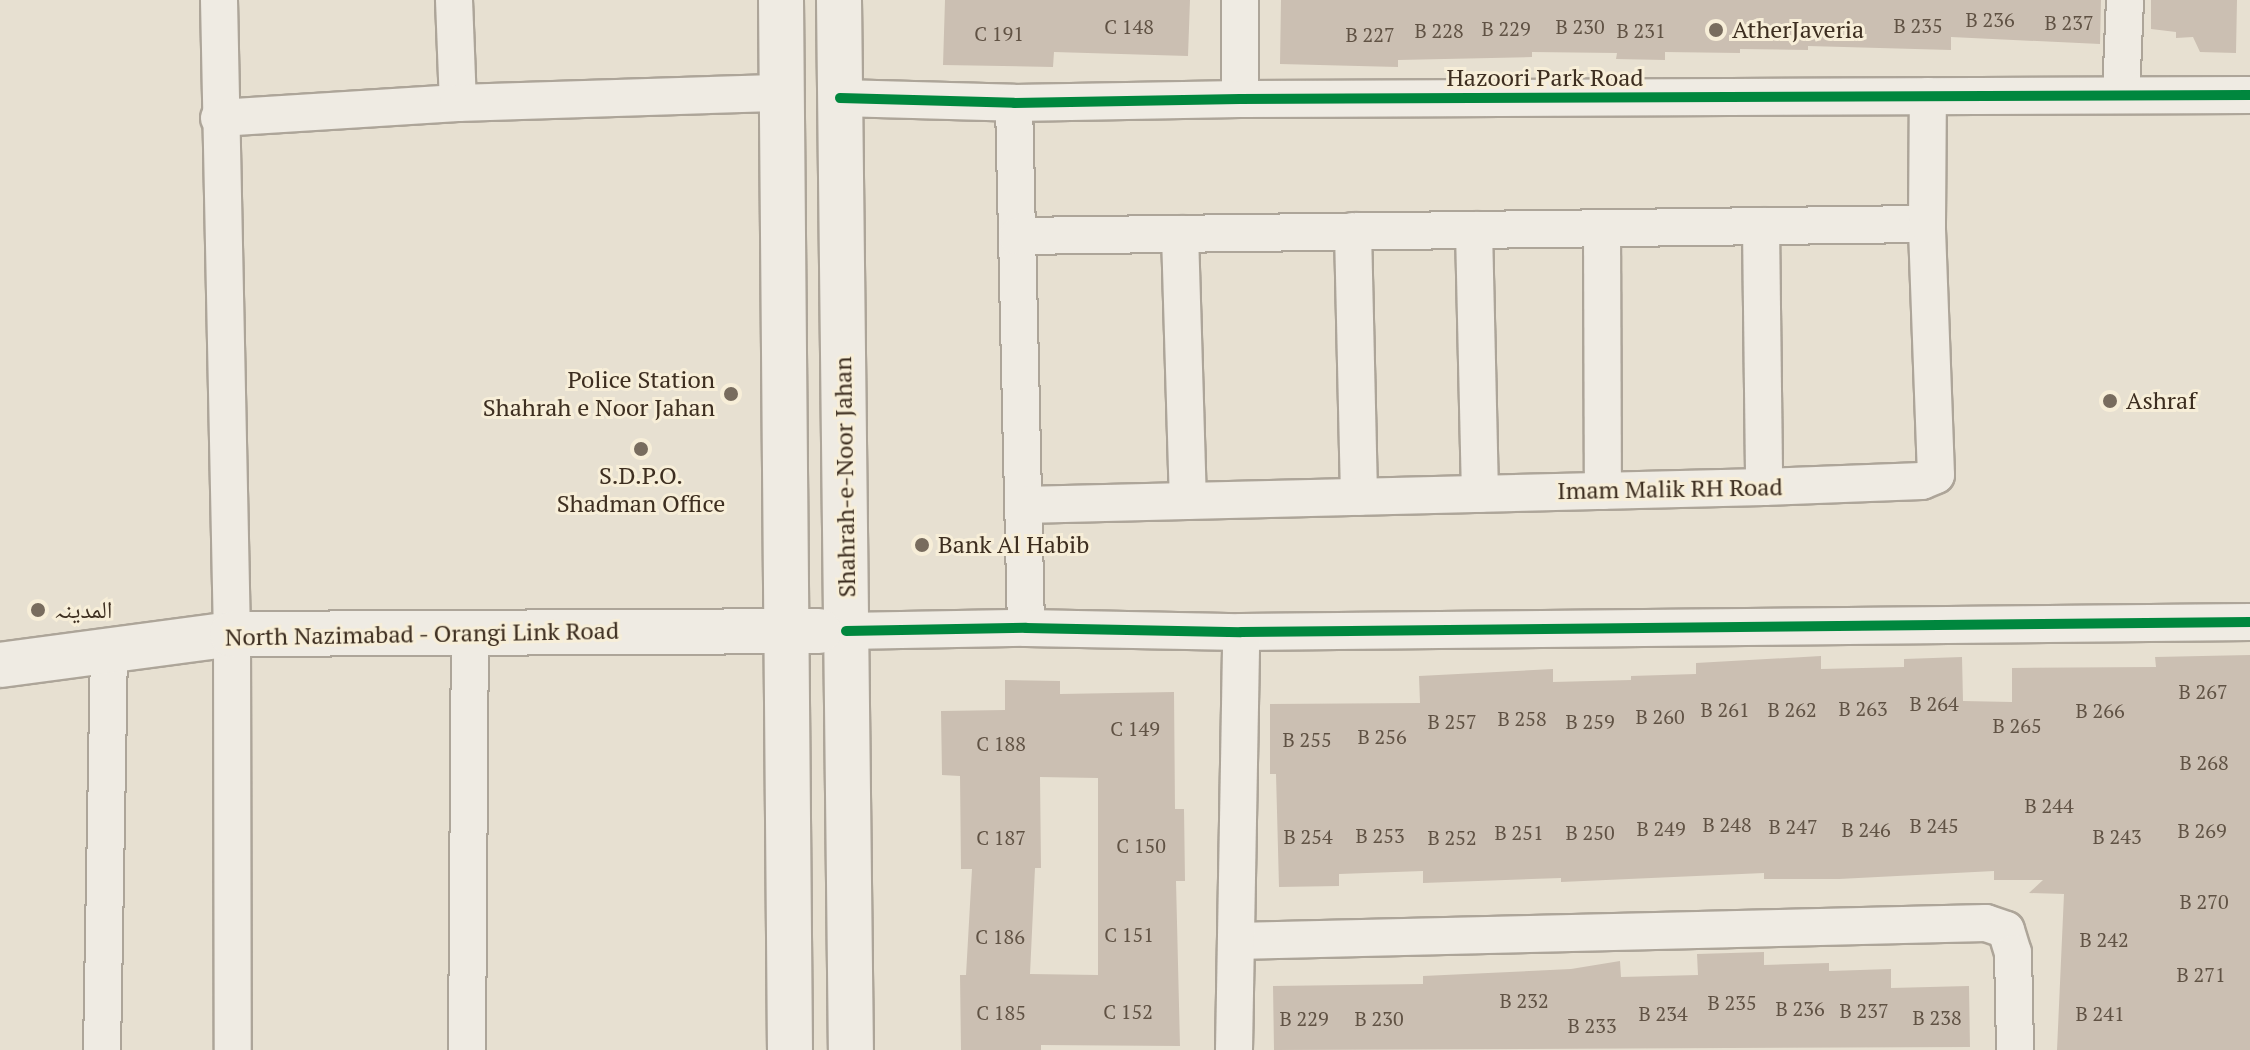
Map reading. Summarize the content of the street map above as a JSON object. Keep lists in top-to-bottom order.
{
  "streets": {
    "main road": ["Shahrah-e-Noor Jahan", "North Nazimabad - Orangi Link Road"],
    "street": ["Hazoori Park Road", "Imam Malik RH Road"]
  },
  "crossings": [
    ["Hazoori Park Road", "Shahrah-e-Noor Jahan"],
    ["Hazoori Park Road", "Imam Malik RH Road"],
    ["Shahrah-e-Noor Jahan", "North Nazimabad - Orangi Link Road"]
  ],
  "places": [
    "AtherJaveria",
    "Police Station Shahrah e Noor Jahan",
    "Ashraf",
    "S.D.P.O. Shadman Office",
    "Bank Al Habib",
    "المدینہ"
  ],
  "house_numbers": [
    "B 236",
    "B 237",
    "B 235",
    "C 148",
    "B 230",
    "B 229",
    "B 228",
    "B 231",
    "C 191",
    "B 227",
    "B 267",
    "B 264",
    "B 263",
    "B 261",
    "B 262",
    "B 266",
    "B 260",
    "B 258",
    "B 257",
    "B 259",
    "B 265",
    "C 149",
    "B 256",
    "B 255",
    "C 188",
    "B 268",
    "B 244",
    "B 248",
    "B 245",
    "B 247",
    "B 249",
    "B 246",
    "B 269",
    "B 251",
    "B 250",
    "B 253",
    "B 254",
    "B 243",
    "C 187",
    "B 252",
    "C 150",
    "B 270",
    "C 151",
    "C 186",
    "B 242",
    "B 271",
    "B 232",
    "B 235",
    "B 236",
    "B 237",
    "C 152",
    "C 185",
    "B 234",
    "B 241",
    "B 238",
    "B 229",
    "B 230",
    "B 233"
  ]
}
